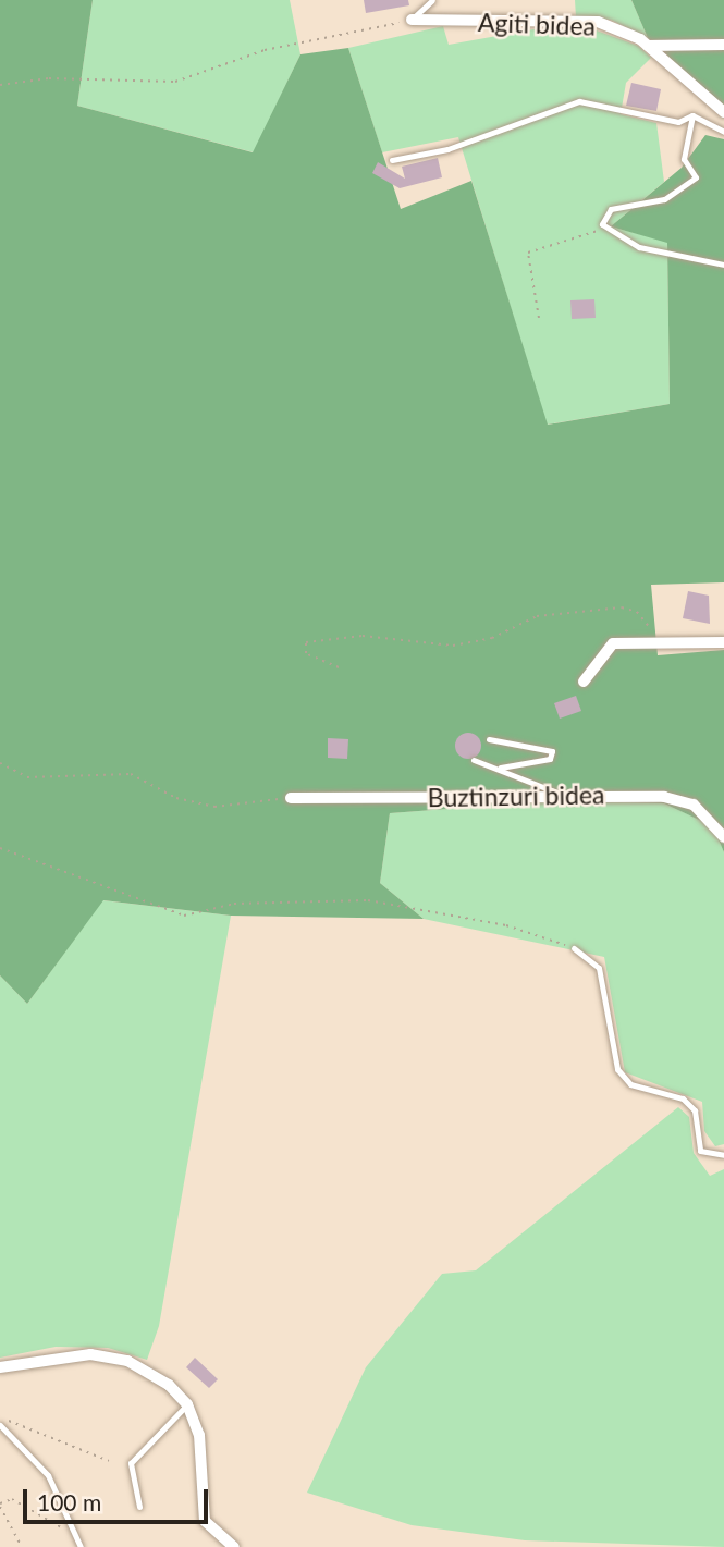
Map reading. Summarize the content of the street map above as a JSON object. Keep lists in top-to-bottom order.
{
  "streets": {
    "street": ["Agiti bidea", "Buztinzuri bidea"]
  },
  "scale_bar": "100 m"
}
